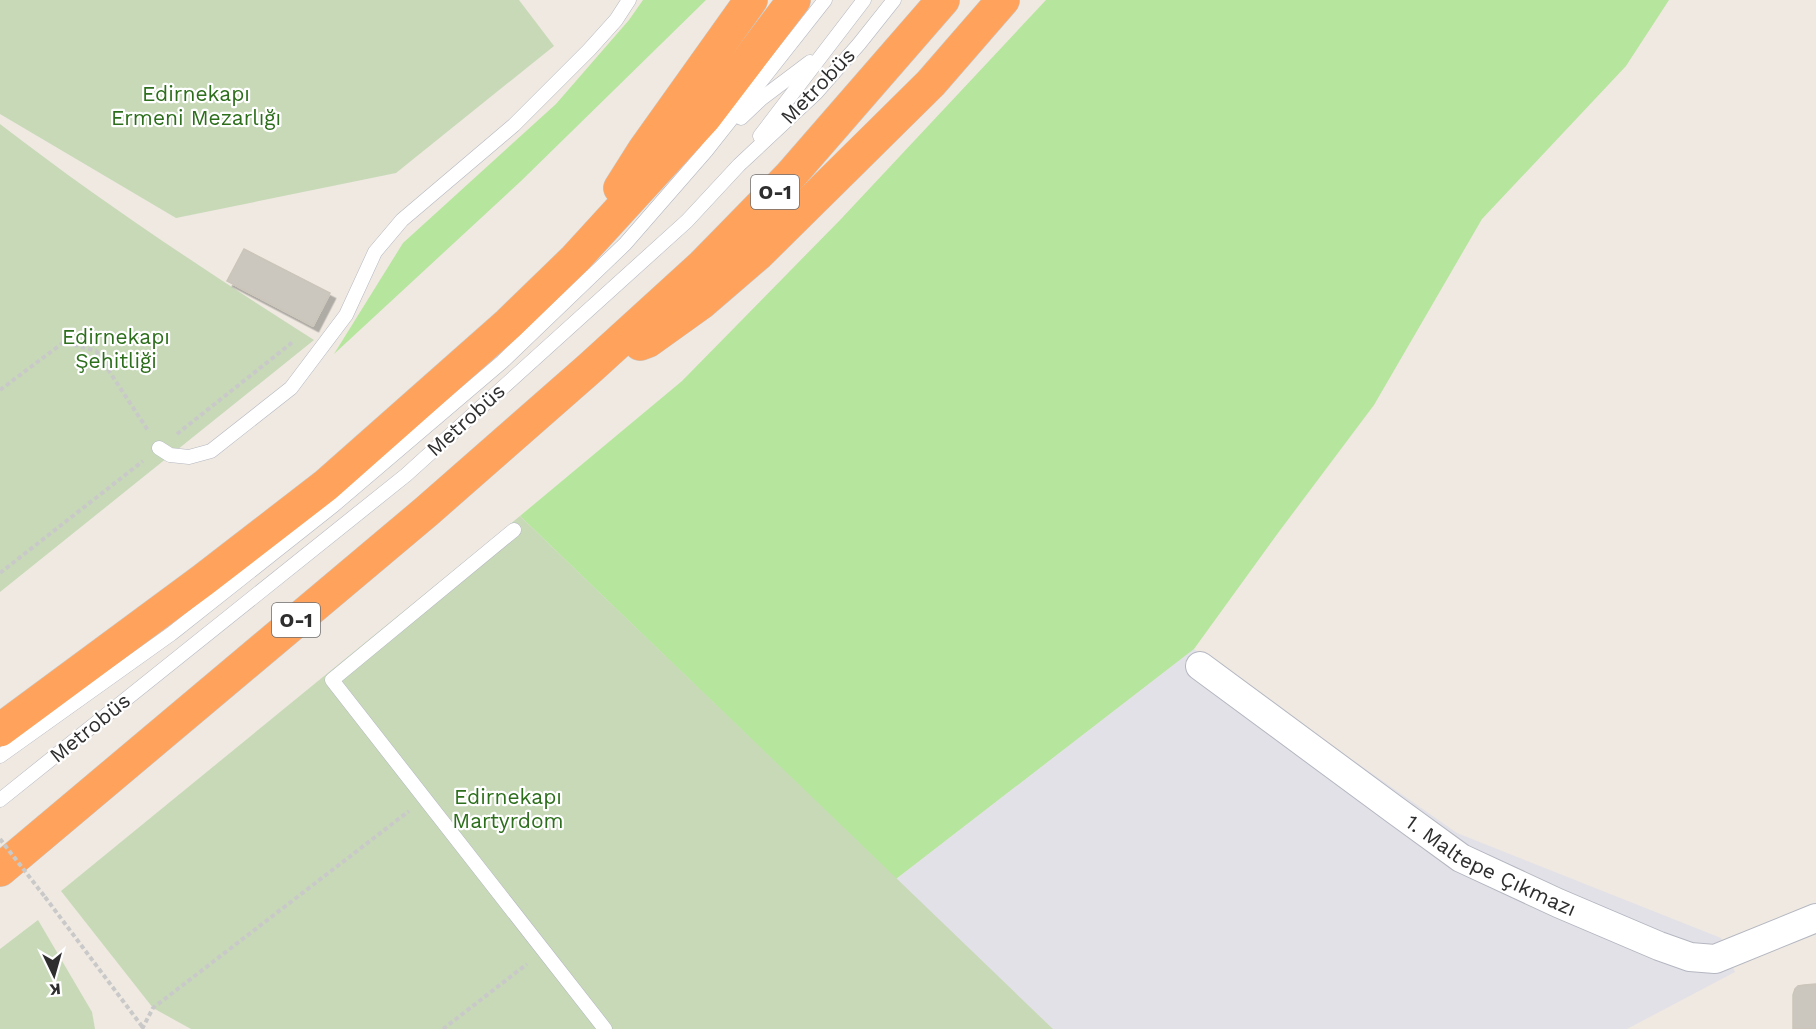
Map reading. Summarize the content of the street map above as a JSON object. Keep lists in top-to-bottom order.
{
  "streets": {
    "highway": ["O-1"],
    "street": ["1. Maltepe Çıkmazı"],
    "lane": ["Metrobüs"]
  },
  "parks": ["Edirnekapı Ermeni Mezarlığı", "Edirnekapı Şehitliği", "Edirnekapı Martyrdom"],
  "north": "bottom"
}
